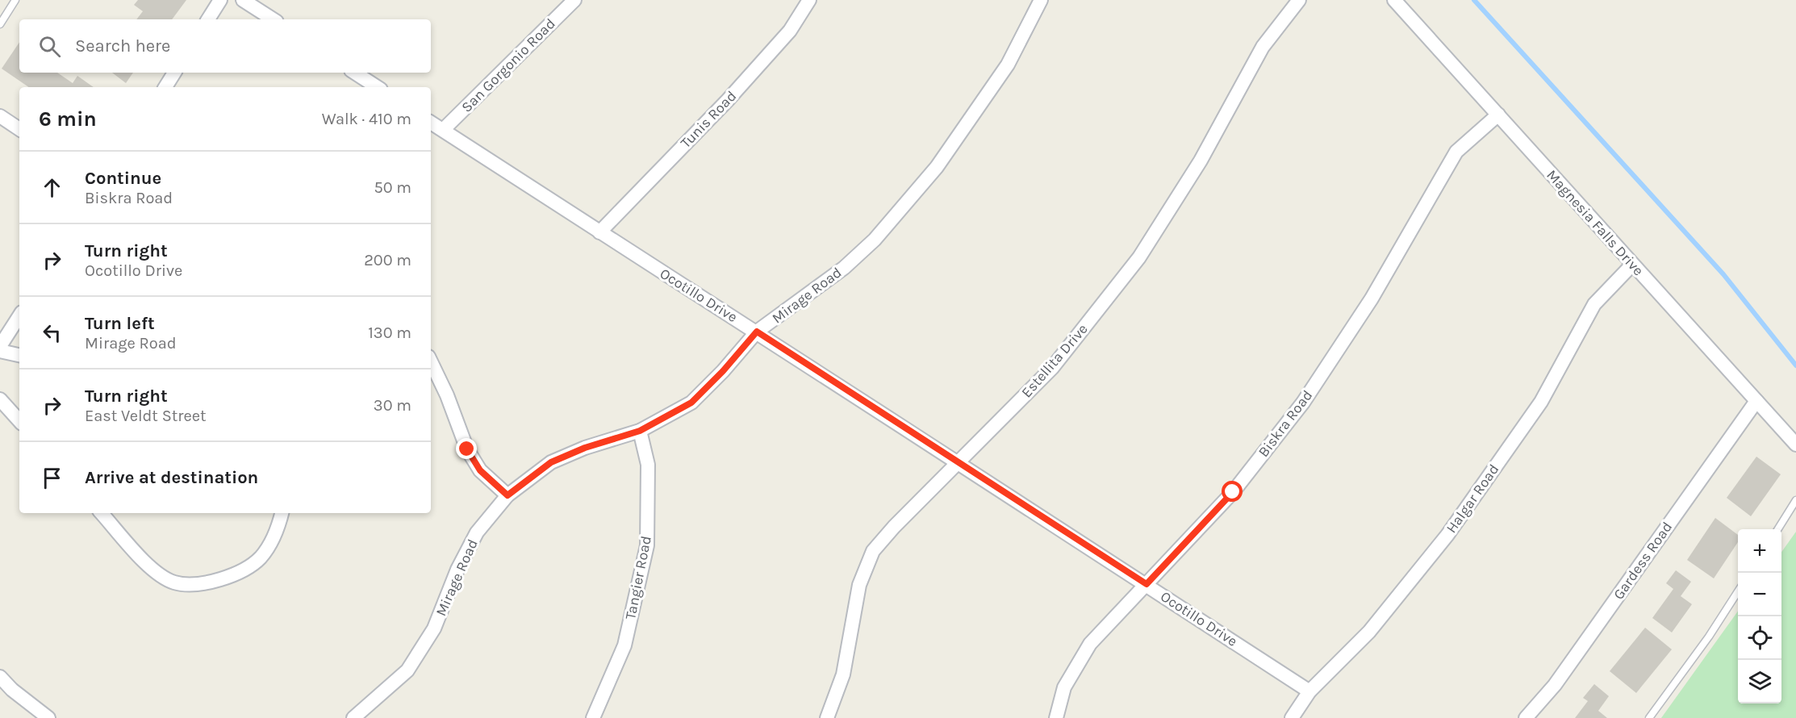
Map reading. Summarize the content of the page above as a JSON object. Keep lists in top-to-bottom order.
{
  "streets": {
    "street": [
      "San Gorgonio Road",
      "Tunis Road",
      "Magnesia Falls Drive",
      "Ocotillo Drive",
      "Mirage Road",
      "Estellita Drive",
      "Biskra Road",
      "Halgar Road",
      "Gardess Road",
      "Tangier Road"
    ]
  },
  "crossings": [
    ["San Gorgonio Road", "Ocotillo Drive"],
    ["Tunis Road", "Ocotillo Drive"],
    ["Magnesia Falls Drive", "Biskra Road"],
    ["Magnesia Falls Drive", "Halgar Road"],
    ["Magnesia Falls Drive", "Gardess Road"],
    ["Ocotillo Drive", "Mirage Road"],
    ["Ocotillo Drive", "Estellita Drive"],
    ["Ocotillo Drive", "Biskra Road"],
    ["Ocotillo Drive", "Halgar Road"],
    ["Mirage Road", "Tangier Road"]
  ],
  "page": {
    "search": "Search here",
    "heading": ["6 min", "Walk · 410 m"],
    "list": [
      ["Continue", "Biskra Road", "50 m"],
      ["Turn right", "Ocotillo Drive", "200 m"],
      ["Turn left", "Mirage Road", "130 m"],
      ["Turn right", "East Veldt Street", "30 m"],
      "Arrive at destination"
    ],
    "map_buttons": ["+", "−"]
  }
}
